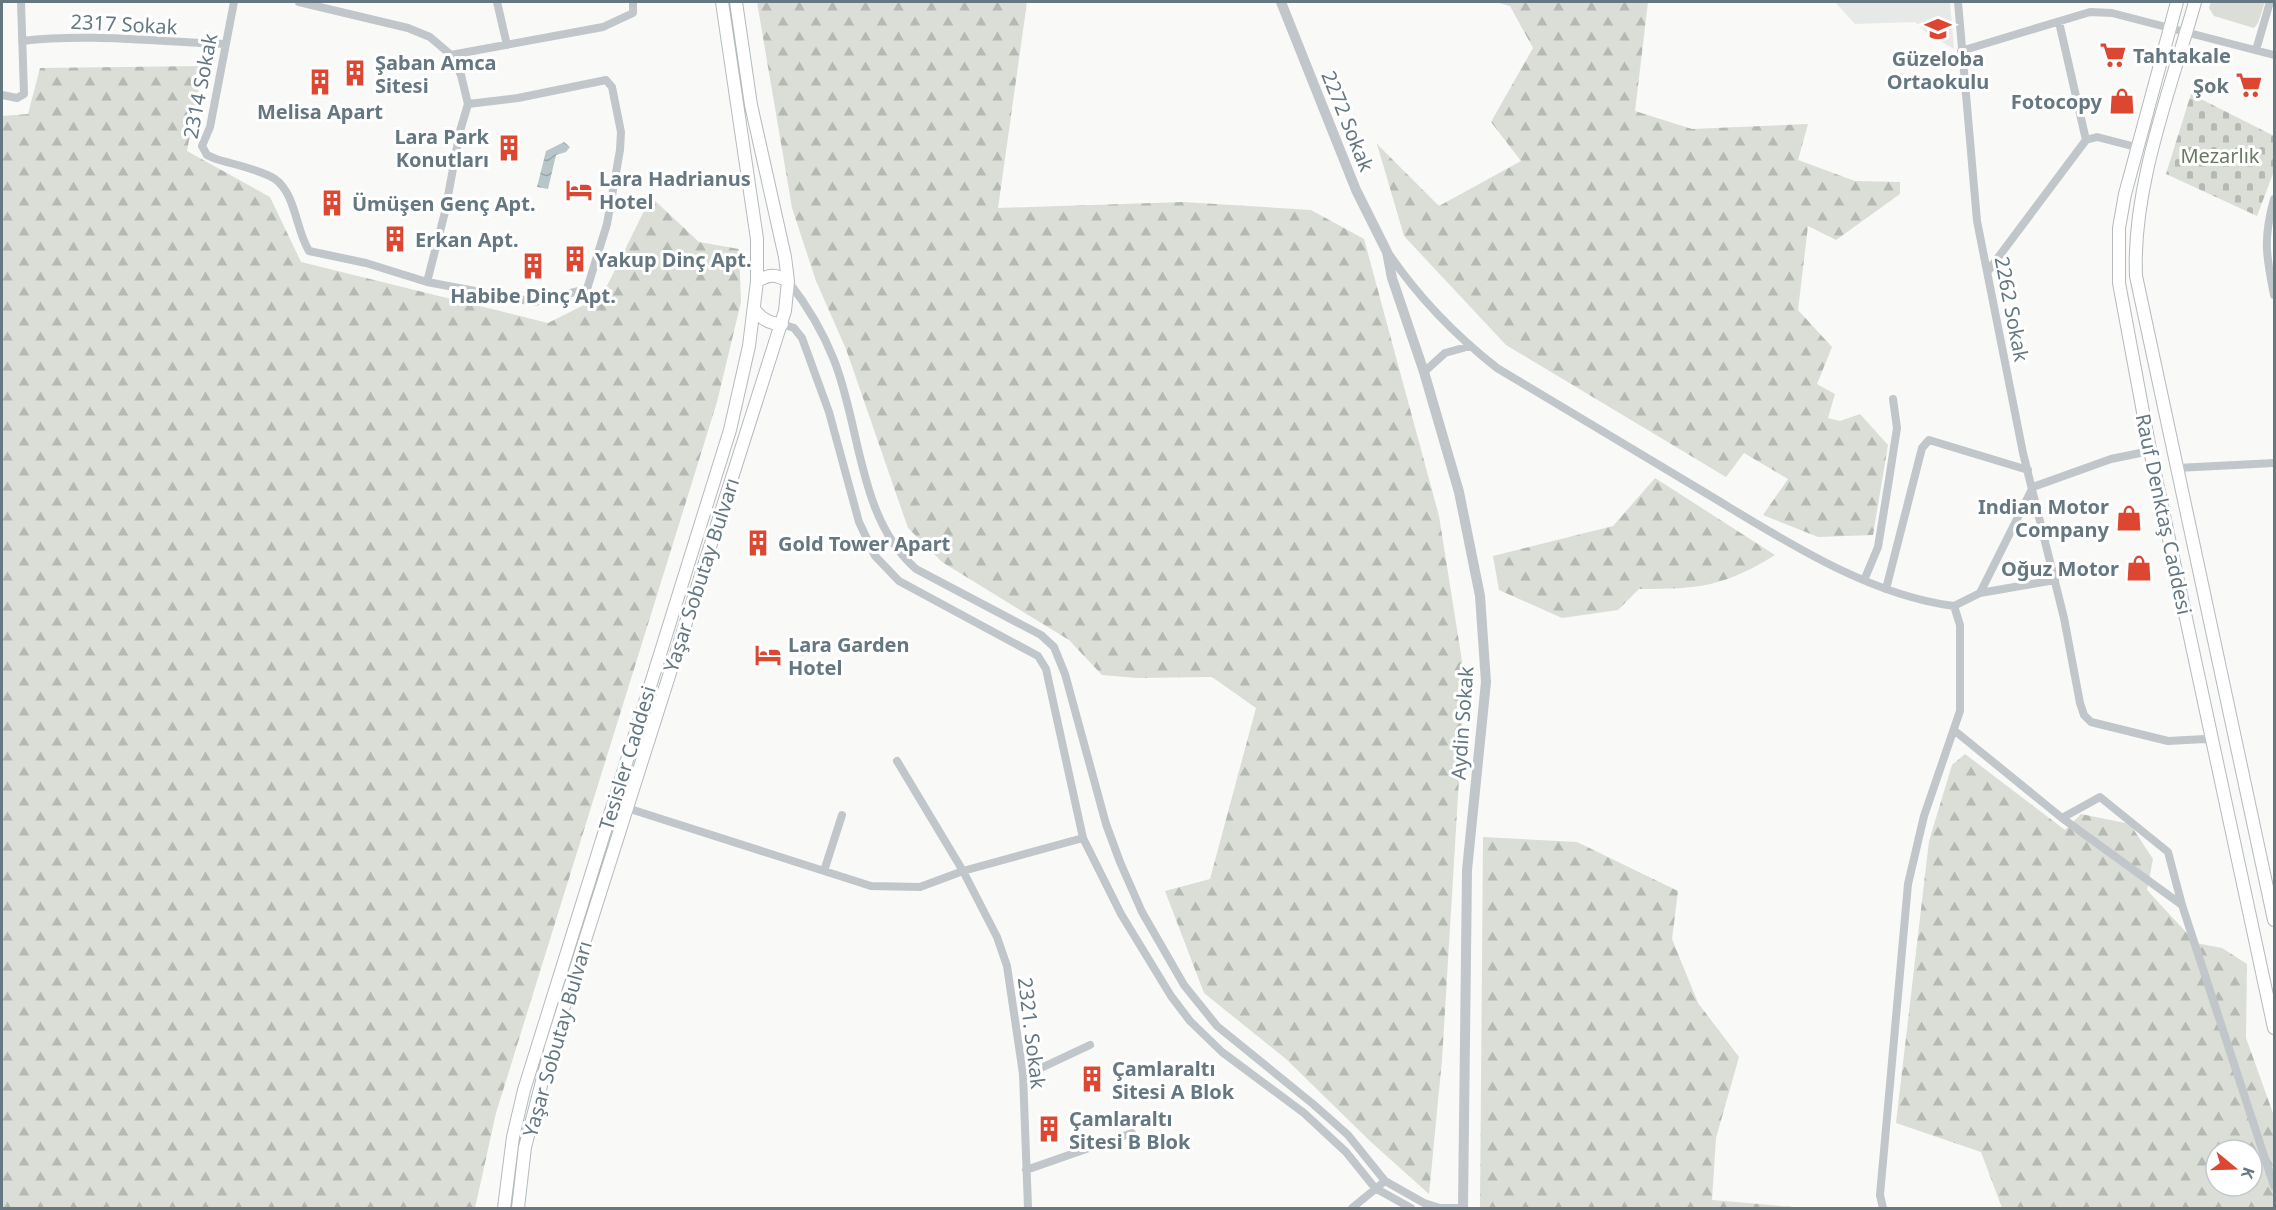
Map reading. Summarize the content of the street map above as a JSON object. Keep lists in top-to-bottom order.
{
  "streets": {
    "main road": ["Rauf Denktaş Caddesi", "Yaşar Sobutay Bulvarı", "Tesisler Caddesi"],
    "street": [
      "2317 Sokak",
      "2314 Sokak",
      "2272 Sokak",
      "2262 Sokak",
      "Aydin Sokak",
      "2321. Sokak"
    ]
  },
  "crossings": [
    ["2317 Sokak", "2314 Sokak"],
    ["2272 Sokak", "Aydin Sokak"],
    ["2262 Sokak", "Rauf Denktaş Caddesi"]
  ],
  "parks": ["Mezarlık"],
  "places": {
    "school or university": ["Güzeloba Ortaokulu"],
    "supermarket": ["Tahtakale", "Şok"],
    "building": [
      "Şaban Amca Sitesi",
      "Melisa Apart",
      "Lara Park Konutları",
      "Ümüşen Genç Apt.",
      "Erkan Apt.",
      "Yakup Dinç Apt.",
      "Habibe Dinç Apt.",
      "Gold Tower Apart",
      "Çamlaraltı Sitesi A Blok",
      "Çamlaraltı Sitesi B Blok"
    ],
    "shop": ["Fotocopy", "Indian Motor Company", "Oğuz Motor"],
    "hotel": ["Lara Hadrianus Hotel", "Lara Garden Hotel"]
  },
  "north": "right"
}
